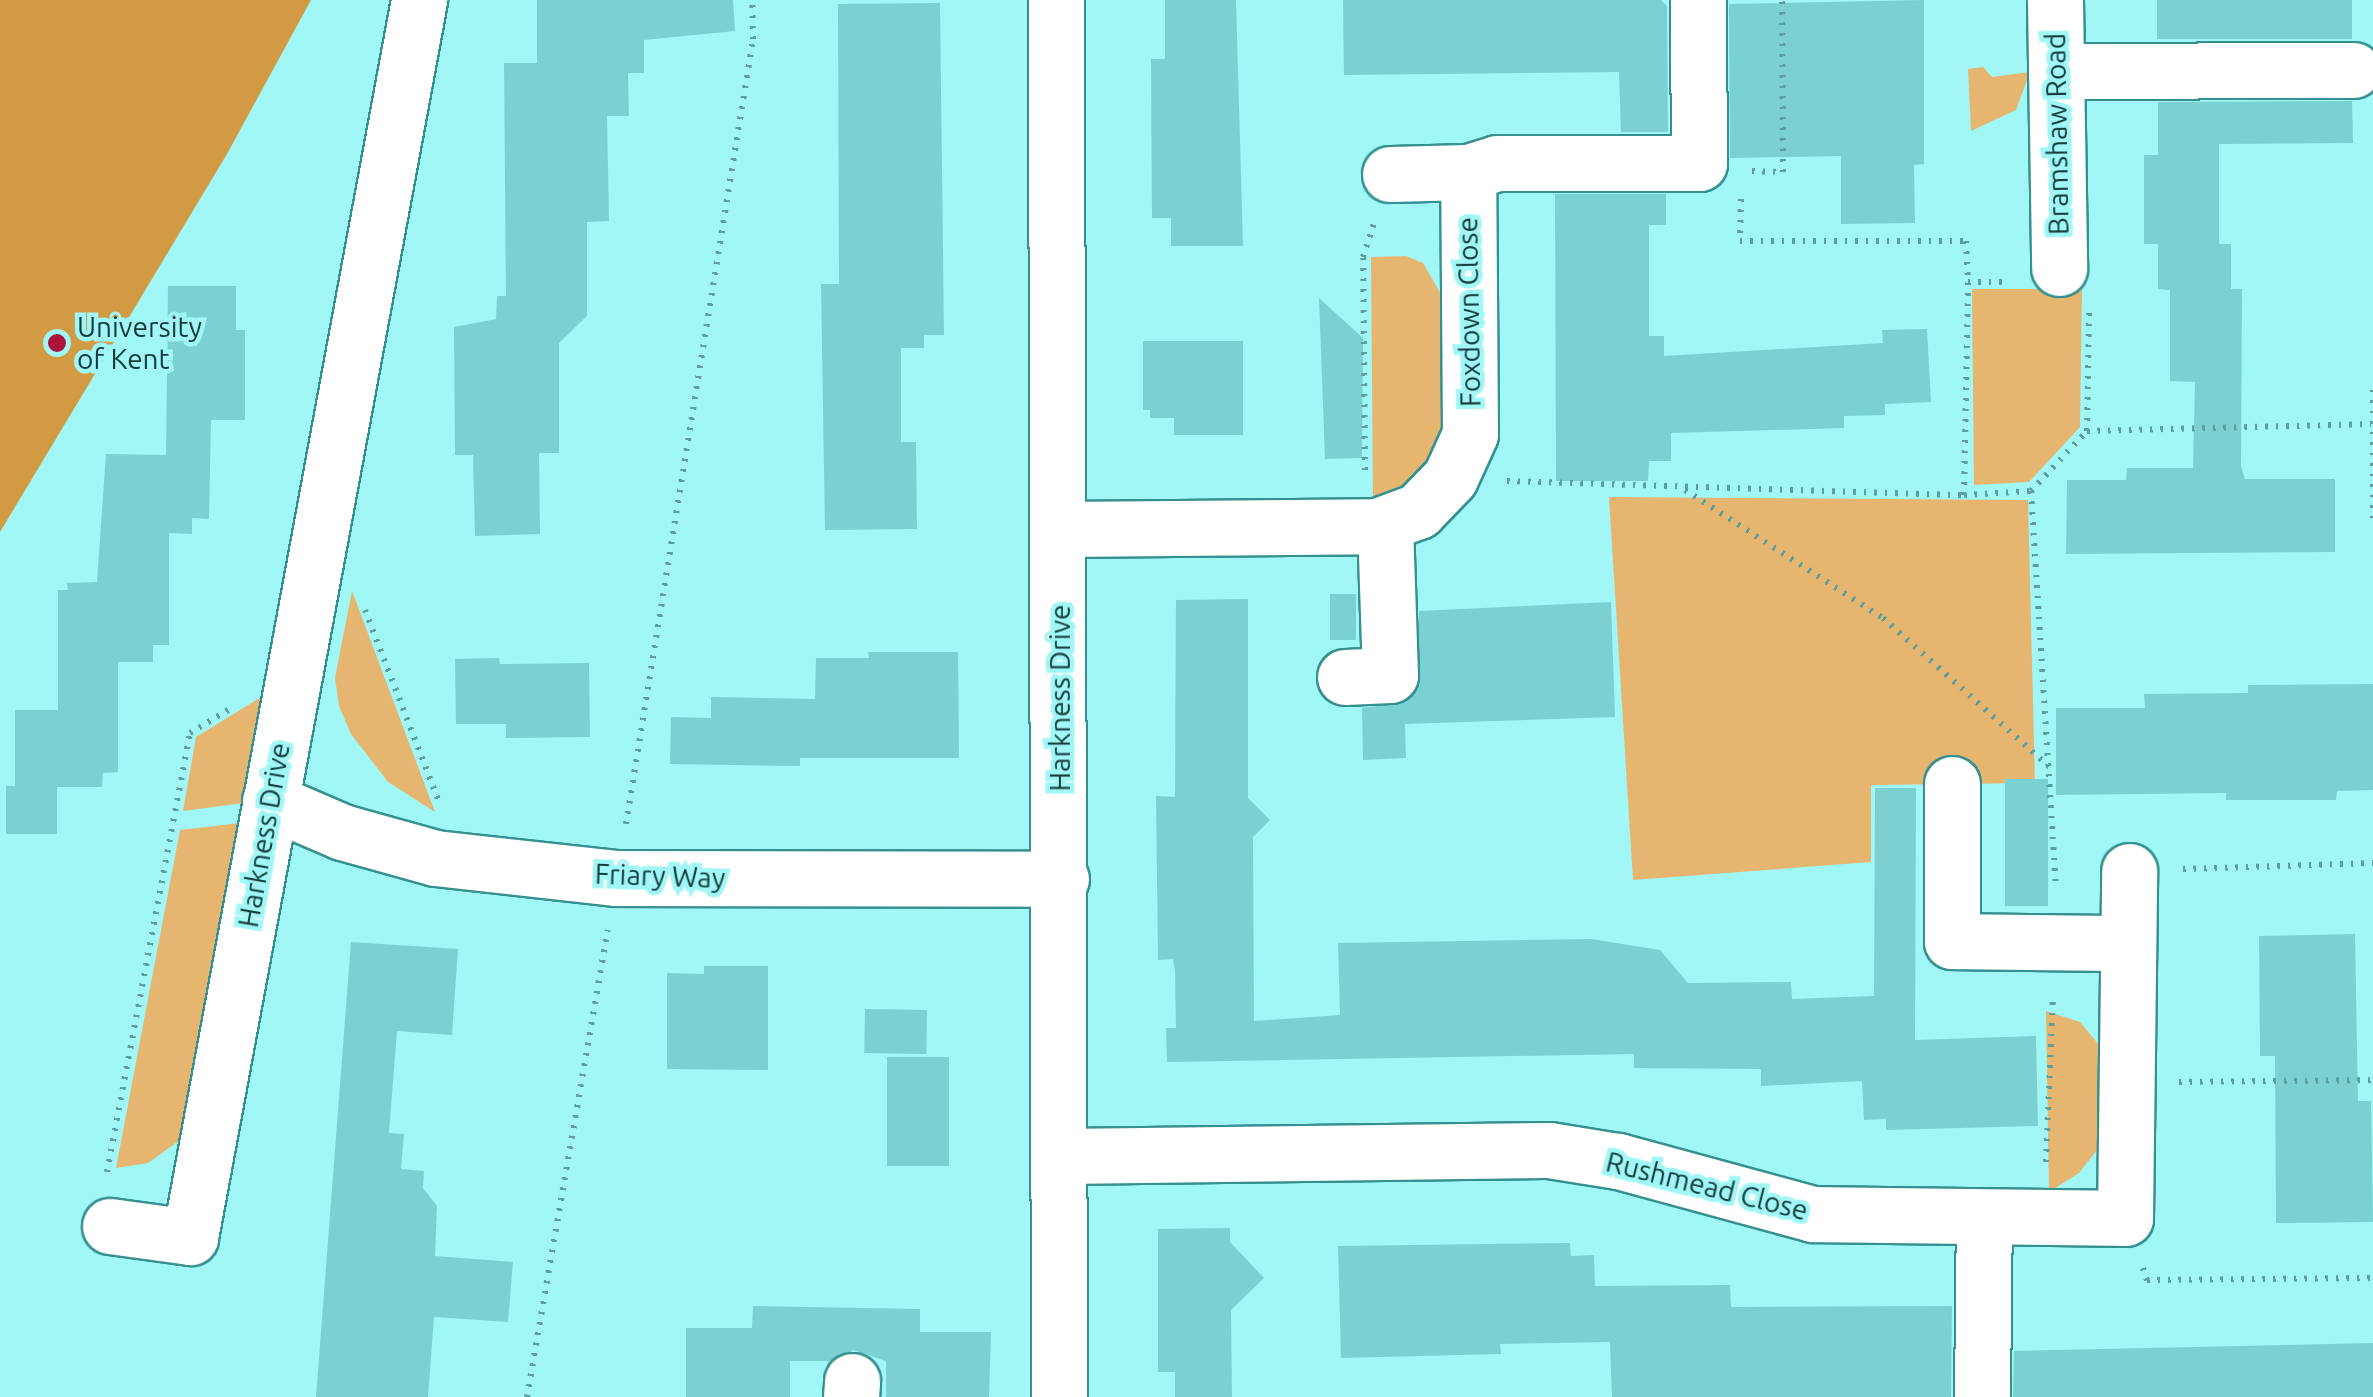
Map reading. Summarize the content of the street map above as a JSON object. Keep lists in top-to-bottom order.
{
  "streets": {
    "street": [
      "Bramshaw Road",
      "Foxdown Close",
      "Harkness Drive",
      "Friary Way",
      "Rushmead Close"
    ]
  },
  "crossings": [
    ["Foxdown Close", "Harkness Drive"],
    ["Harkness Drive", "Friary Way"],
    ["Harkness Drive", "Rushmead Close"]
  ],
  "places": ["University of Kent"]
}
